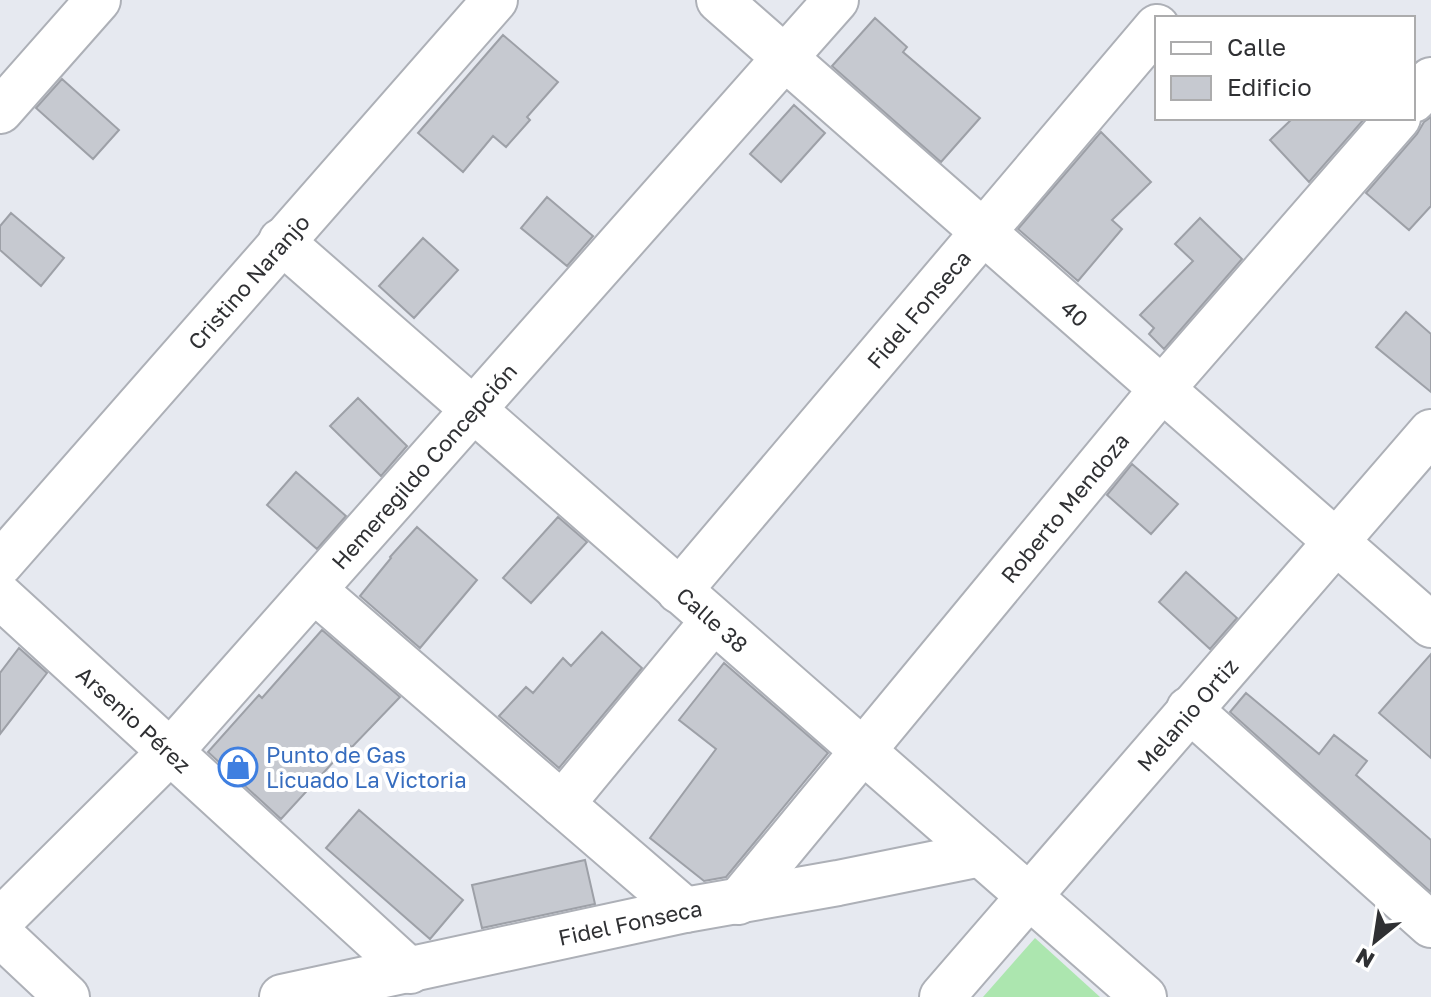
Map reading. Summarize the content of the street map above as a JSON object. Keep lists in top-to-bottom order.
{
  "streets": {
    "street": [
      "Cristino Naranjo",
      "Fidel Fonseca",
      "40",
      "Hemeregildo Concepción",
      "Roberto Mendoza",
      "Calle 38",
      "Melanio Ortiz",
      "Arsenio Pérez"
    ]
  },
  "crossings": [
    ["Cristino Naranjo", "Calle 38"],
    ["Fidel Fonseca", "40"],
    ["Fidel Fonseca", "Roberto Mendoza"],
    ["Fidel Fonseca", "Calle 38"],
    ["Fidel Fonseca", "Arsenio Pérez"],
    ["40", "Hemeregildo Concepción"],
    ["40", "Roberto Mendoza"],
    ["40", "Melanio Ortiz"],
    ["Hemeregildo Concepción", "Calle 38"],
    ["Hemeregildo Concepción", "Arsenio Pérez"],
    ["Roberto Mendoza", "Calle 38"],
    ["Calle 38", "Melanio Ortiz"]
  ],
  "places": {
    "shop": ["Punto de Gas Licuado La Victoria"]
  },
  "legend": ["Calle", "Edificio"],
  "north": "bottom left"
}
